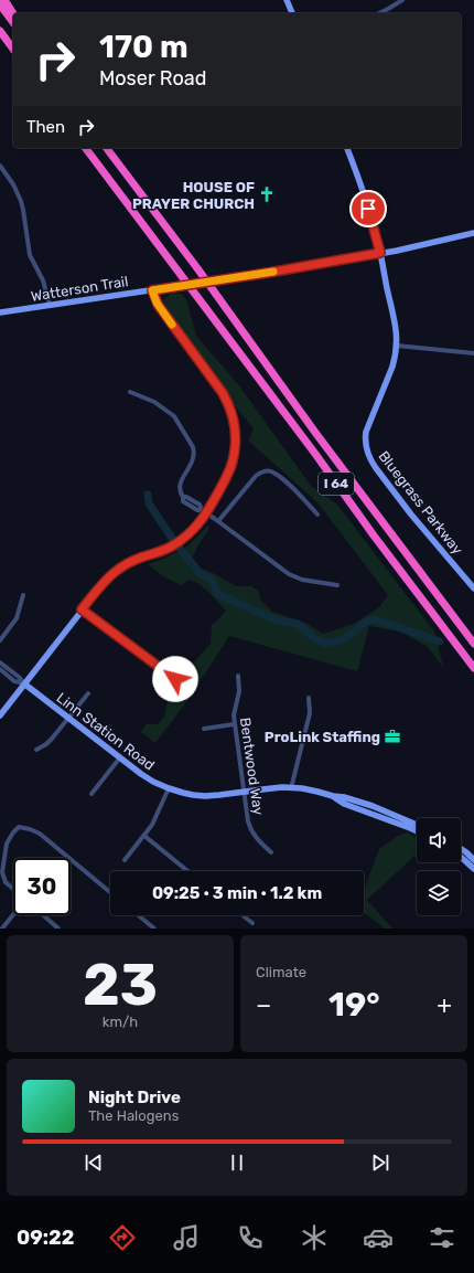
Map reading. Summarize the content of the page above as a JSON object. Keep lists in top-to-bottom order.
{
  "streets": {
    "highway": ["I 64"],
    "street": [
      "Watterson Trail",
      "Bluegrass Parkway",
      "Linn Station Road",
      "Bentwood Way"
    ]
  },
  "crossings": [
    ["Watterson Trail", "Bluegrass Parkway"],
    ["Linn Station Road", "Bentwood Way"]
  ],
  "places": {
    "church": ["HOUSE OF PRAYER CHURCH"],
    "office": ["ProLink Staffing"]
  },
  "page": {
    "turn": ["170 m", "Moser Road"],
    "then": "Then",
    "limit": "30",
    "trip": "09:25 · 3 min · 1.2 km",
    "tile": [
      ["23", "km/h"],
      "Climate"
    ],
    "heat": ["−", "19°", "+"],
    "song": ["Night Drive", "The Halogens"],
    "tabs": "09:22"
  }
}
